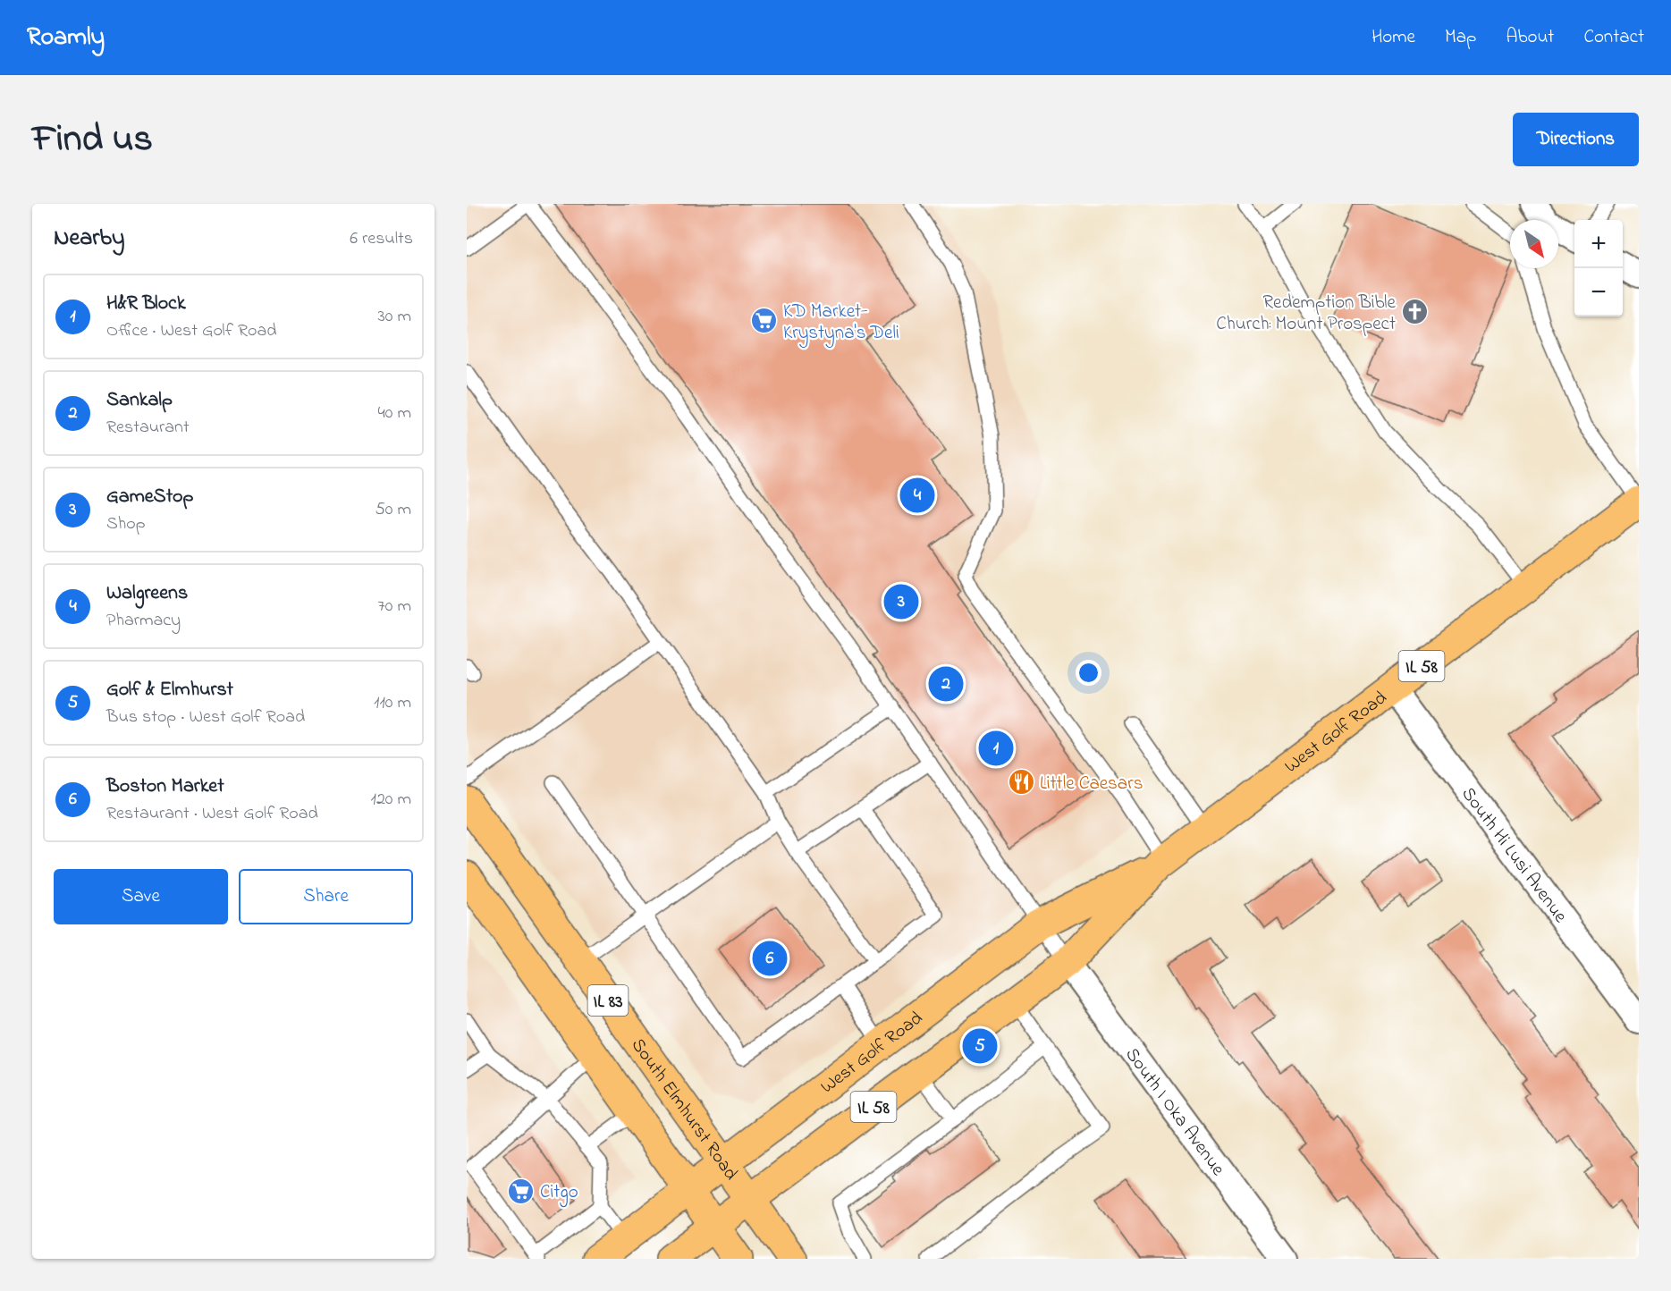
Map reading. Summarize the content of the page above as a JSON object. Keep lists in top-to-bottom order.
{
  "streets": {
    "main road": [
      "IL 58",
      "West Golf Road",
      "IL 83",
      "South Elmhurst Road"
    ],
    "street": ["South Hi Lusi Avenue", "South I Oka Avenue"]
  },
  "crossings": [
    ["West Golf Road", "South Hi Lusi Avenue"],
    ["West Golf Road", "IL 83"],
    ["West Golf Road", "South Elmhurst Road"],
    ["West Golf Road", "South I Oka Avenue"]
  ],
  "places": {
    "church": ["Redemption Bible Church: Mount Prospect"],
    "supermarket": ["KD Market- Krystyna's Deli", "Citgo"],
    "restaurant": ["Little Caesars"]
  },
  "north": "bottom right",
  "page": {
    "header": "Roamly",
    "nav": [
      "Home",
      "Map",
      "About",
      "Contact"
    ],
    "title": "Find us",
    "buttons": [
      "Directions",
      ["Save", "Share"]
    ],
    "heading": ["Nearby", "6 results"],
    "map_buttons": ["+", "−"],
    "list": [
      {
        "mark": "1",
        "name": "H&R Block",
        "note": "Office · West Golf Road",
        "value": "30 m"
      },
      {
        "mark": "2",
        "name": "Sankalp",
        "note": "Restaurant",
        "value": "40 m"
      },
      {
        "mark": "3",
        "name": "GameStop",
        "note": "Shop",
        "value": "50 m"
      },
      {
        "mark": "4",
        "name": "Walgreens",
        "note": "Pharmacy",
        "value": "70 m"
      },
      {
        "mark": "5",
        "name": "Golf & Elmhurst",
        "note": "Bus stop · West Golf Road",
        "value": "110 m"
      },
      {
        "mark": "6",
        "name": "Boston Market",
        "note": "Restaurant · West Golf Road",
        "value": "120 m"
      }
    ],
    "pins": [
      "4",
      "3",
      "2",
      "1",
      "6",
      "5"
    ]
  }
}
